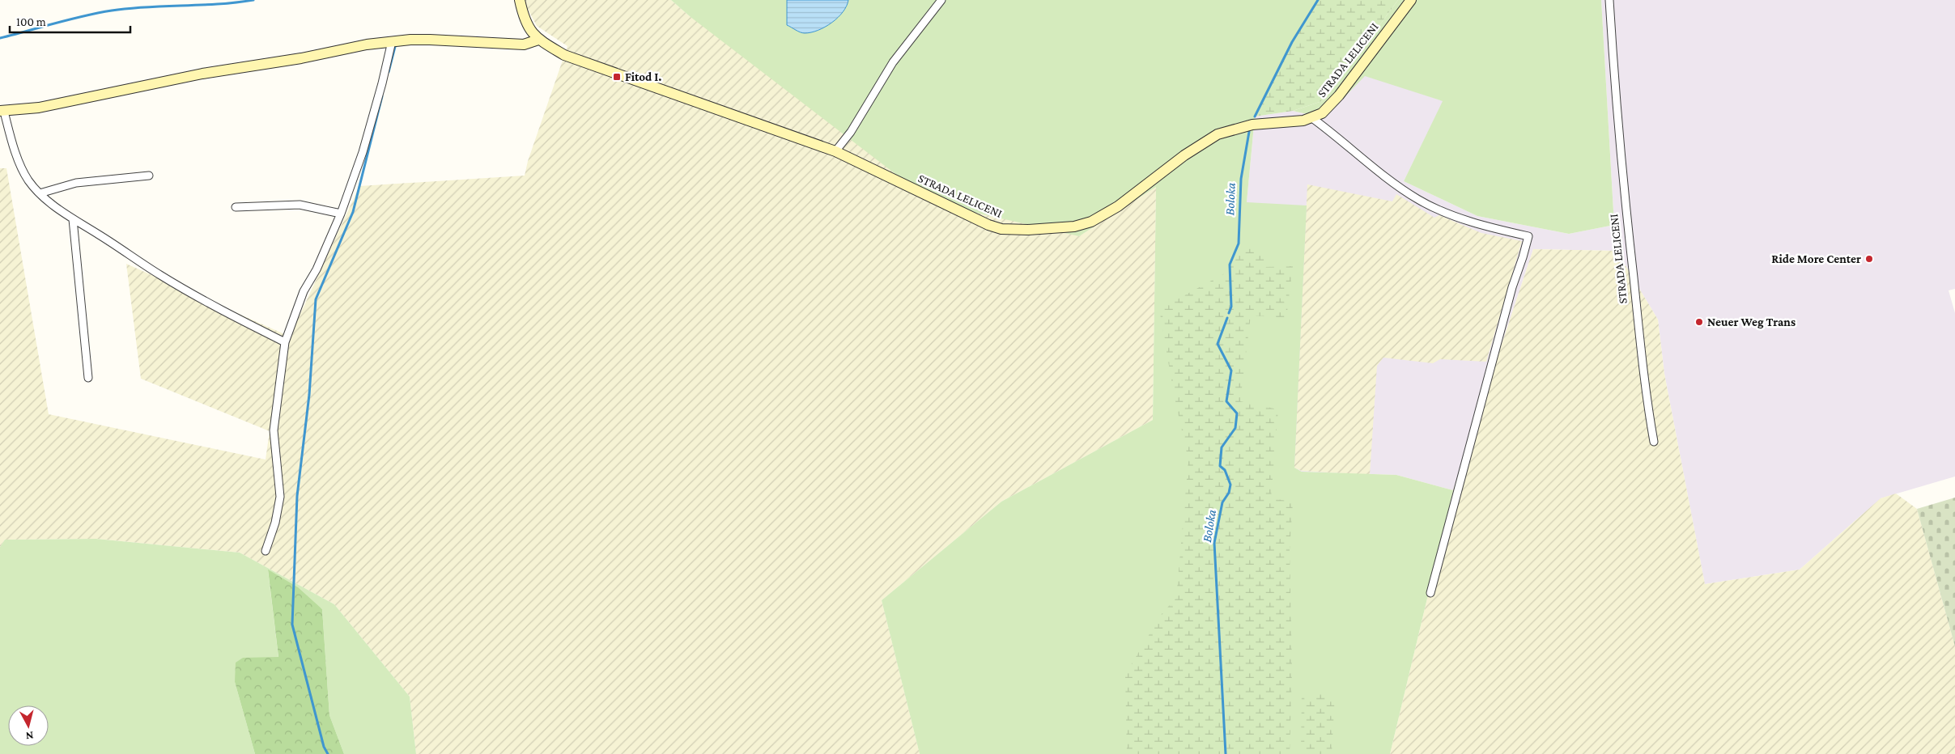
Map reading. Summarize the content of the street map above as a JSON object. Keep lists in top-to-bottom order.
{
  "streets": {
    "main road": ["STRADA LELICENI"]
  },
  "water": ["Boloka"],
  "places": {
    "transit": ["Fitod I."],
    "other": ["Ride More Center", "Neuer Weg Trans"]
  },
  "scale_bar": "100 m",
  "north": "bottom"
}
